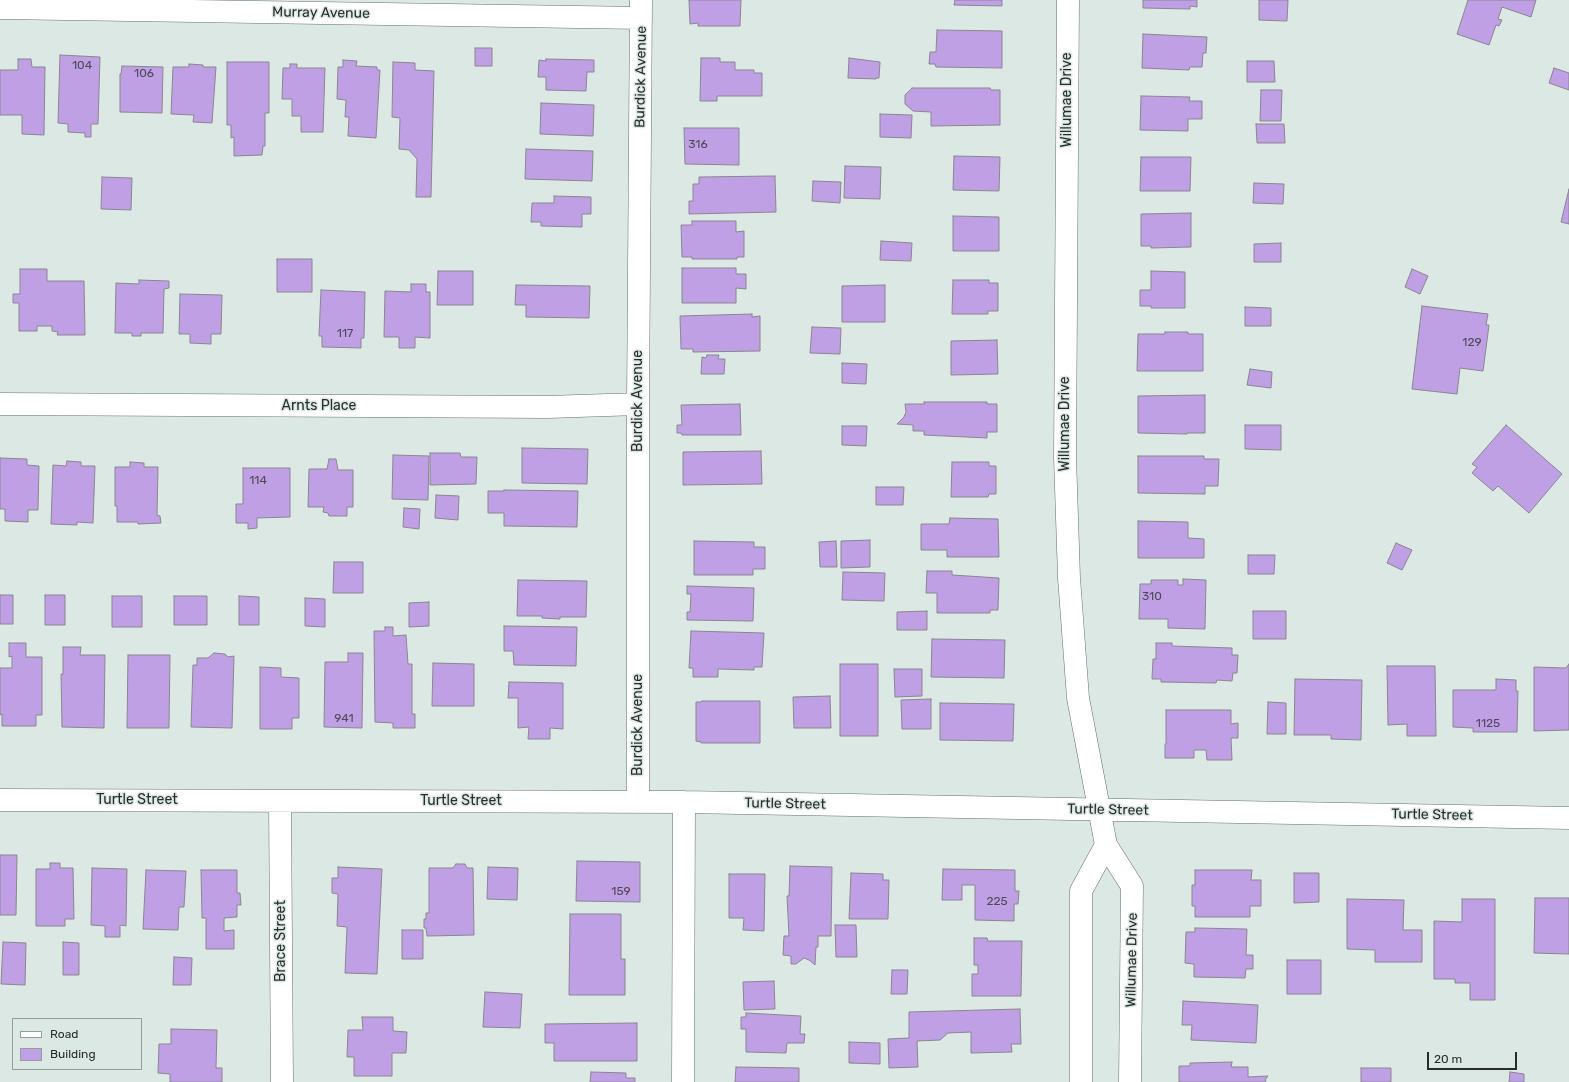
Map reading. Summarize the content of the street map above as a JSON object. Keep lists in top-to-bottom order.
{
  "streets": {
    "street": [
      "Murray Avenue",
      "Burdick Avenue",
      "Willumae Drive",
      "Arnts Place",
      "Turtle Street",
      "Brace Street"
    ]
  },
  "crossings": [
    ["Murray Avenue", "Burdick Avenue"],
    ["Burdick Avenue", "Arnts Place"],
    ["Burdick Avenue", "Turtle Street"],
    ["Willumae Drive", "Turtle Street"],
    ["Turtle Street", "Brace Street"]
  ],
  "house_numbers": [
    "104",
    "106",
    "316",
    "117",
    "129",
    "114",
    "310",
    "941",
    "1125",
    "159",
    "225"
  ],
  "legend": ["Road", "Building"],
  "scale_bar": "20 m"
}
